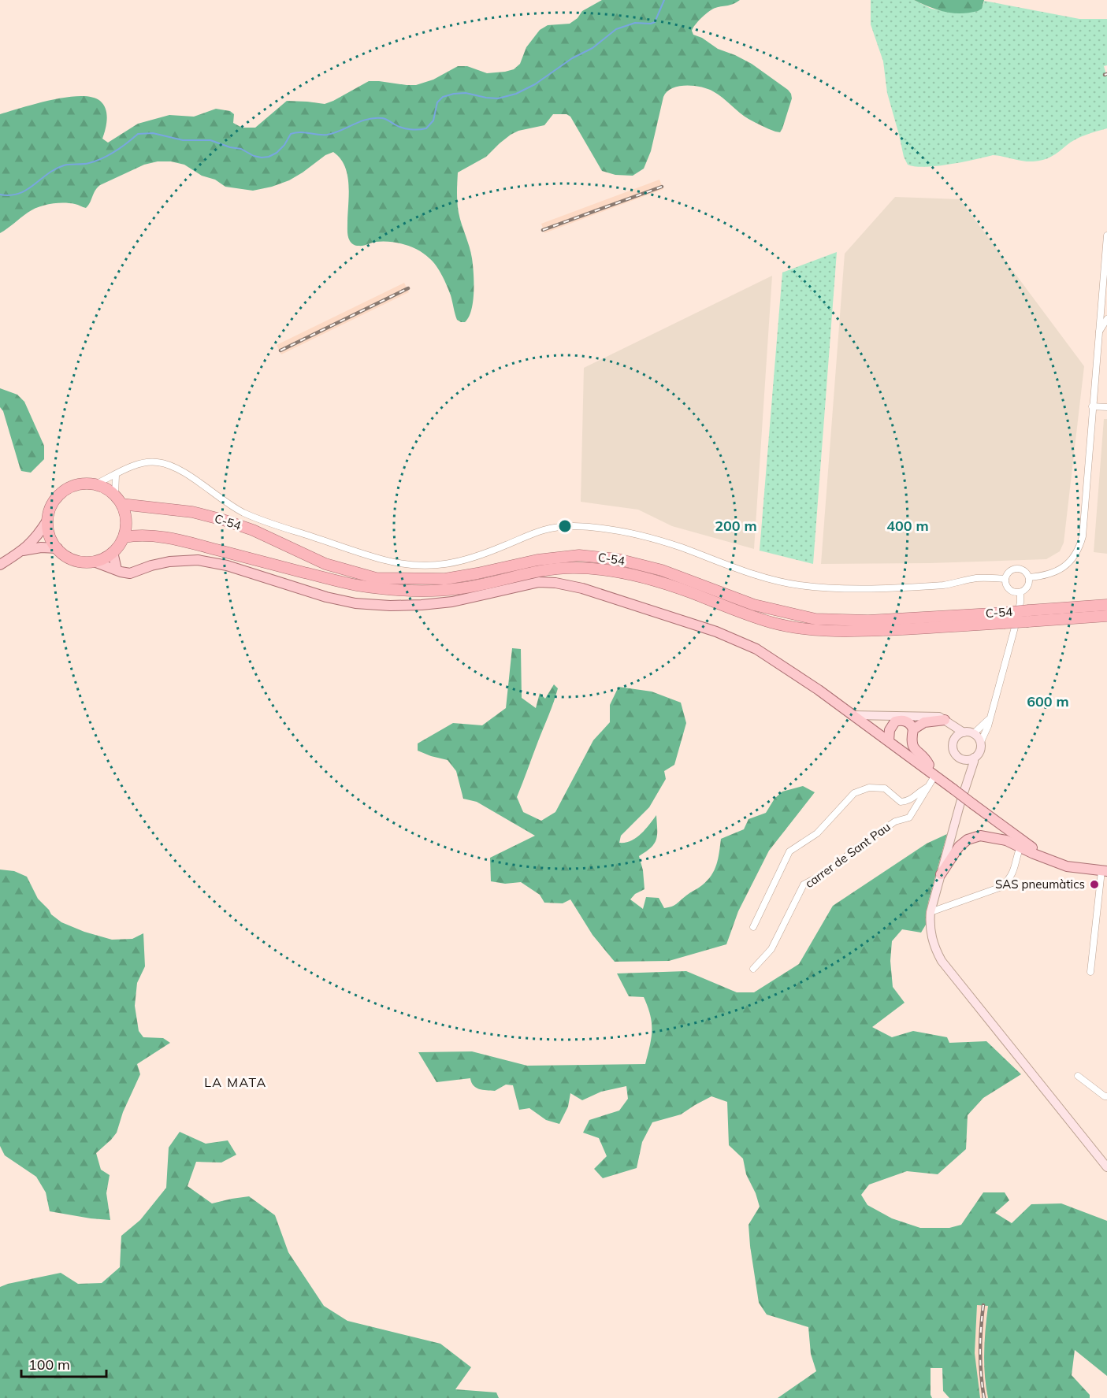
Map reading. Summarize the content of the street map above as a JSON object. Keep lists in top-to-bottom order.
{
  "streets": {
    "highway": ["C-54"],
    "street": ["carrer de Sant Pau"]
  },
  "districts": ["LA MATA"],
  "places": ["SAS pneumàtics"],
  "scale_bar": "100 m",
  "rings": ["200 m", "400 m", "600 m"]
}
